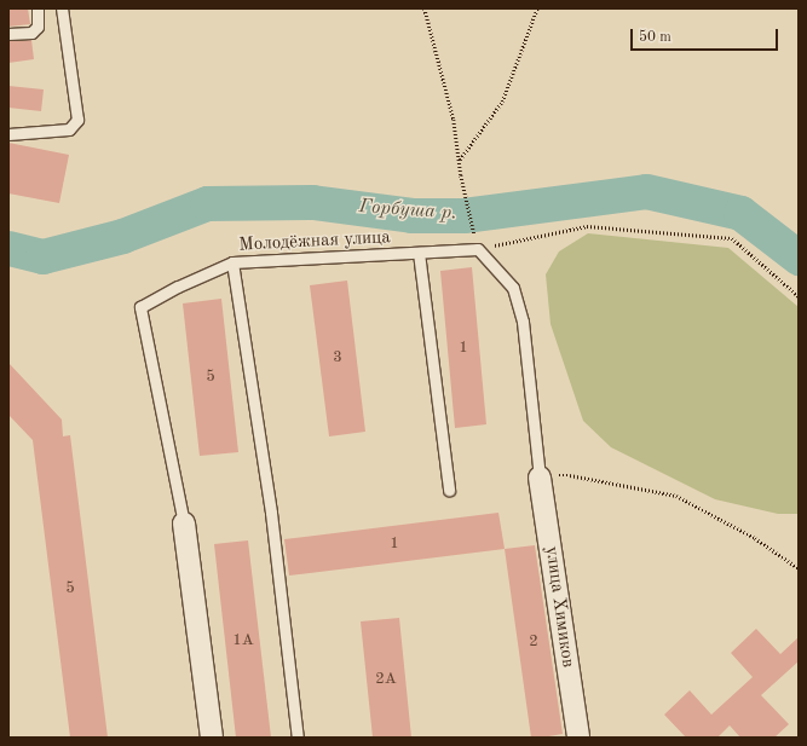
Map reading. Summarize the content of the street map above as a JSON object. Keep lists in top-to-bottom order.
{
  "streets": {
    "street": ["улица Химиков"],
    "lane": ["Молодёжная улица"]
  },
  "water": ["Горбуша р."],
  "house_numbers": [
    "1",
    "3",
    "5",
    "1",
    "5",
    "1А",
    "2",
    "2А"
  ],
  "scale_bar": "50 m"
}
